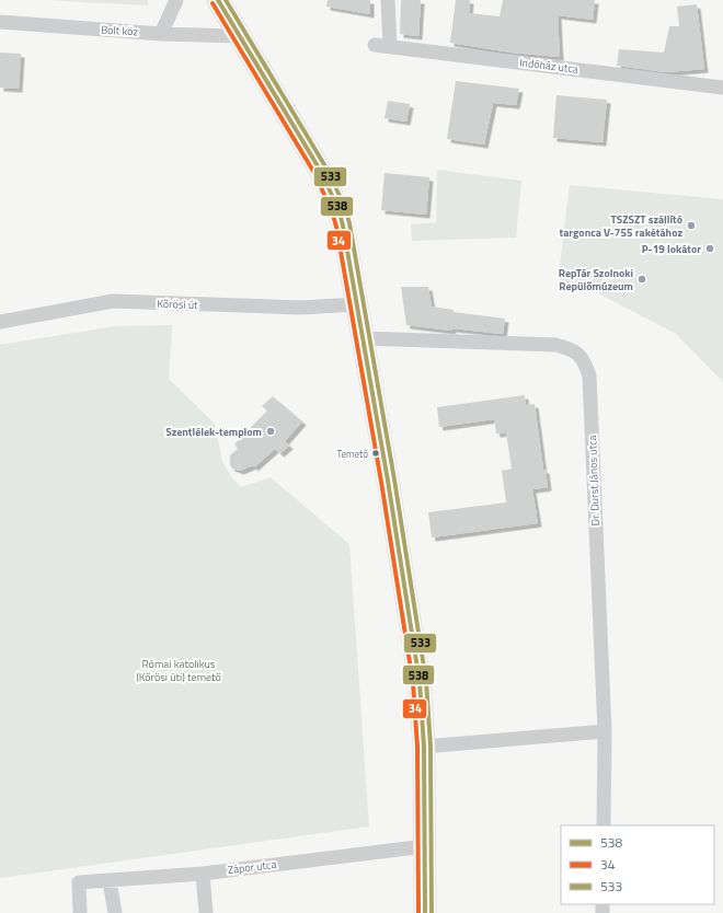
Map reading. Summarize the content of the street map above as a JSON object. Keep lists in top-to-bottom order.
{
  "streets": {
    "street": [
      "Bolt köz",
      "Indóház utca",
      "Kőrösi út",
      "Dr. Durst János utca",
      "Zápor utca"
    ]
  },
  "parks": ["Római katolikus (Kőrösi úti) temető"],
  "places": [
    "TSZSZT szállító targonca V-755 rakétához",
    "P-19 lokátor",
    "RepTár Szolnoki Repülőmúzeum",
    "Szentlélek-templom",
    "Temető"
  ],
  "lines": ["transit line 538", "transit line 533", "transit line 34"],
  "legend": ["538", "34", "533"]
}
